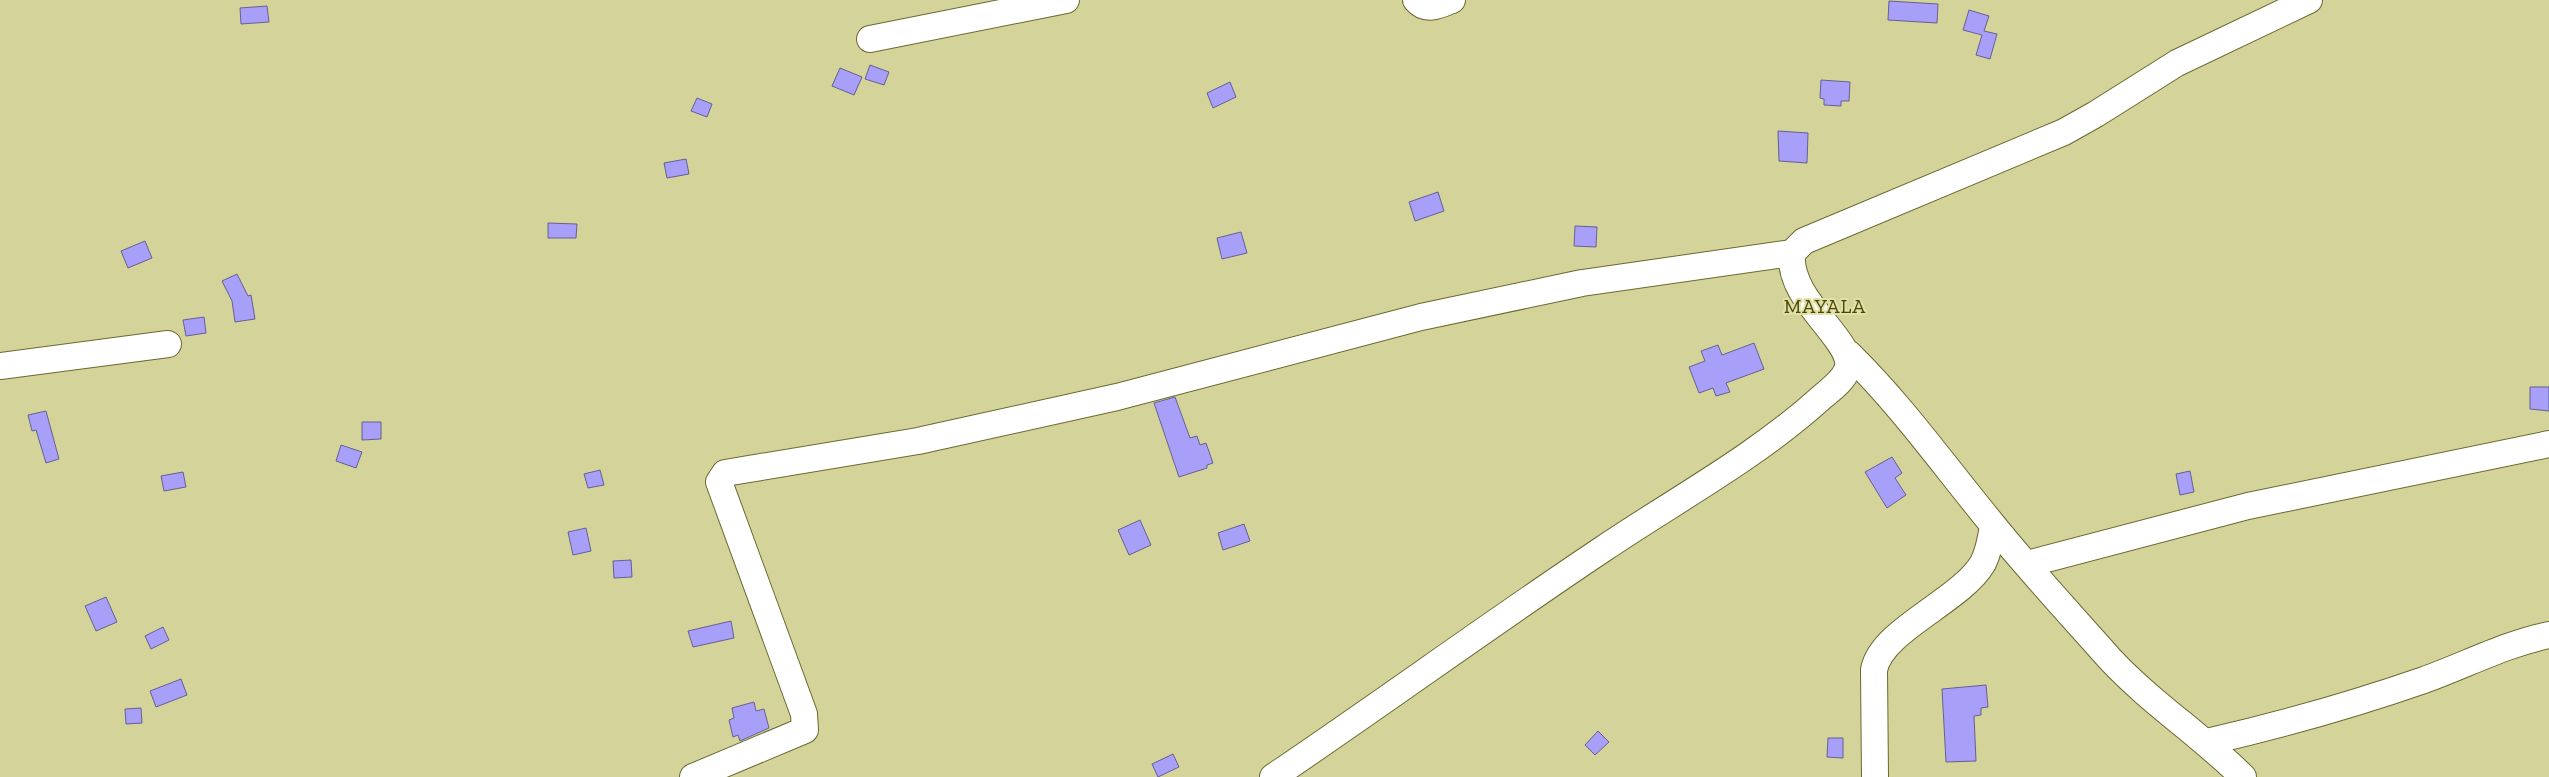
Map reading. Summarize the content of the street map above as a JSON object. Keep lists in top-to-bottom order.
{
  "districts": ["MAYALA"]
}
